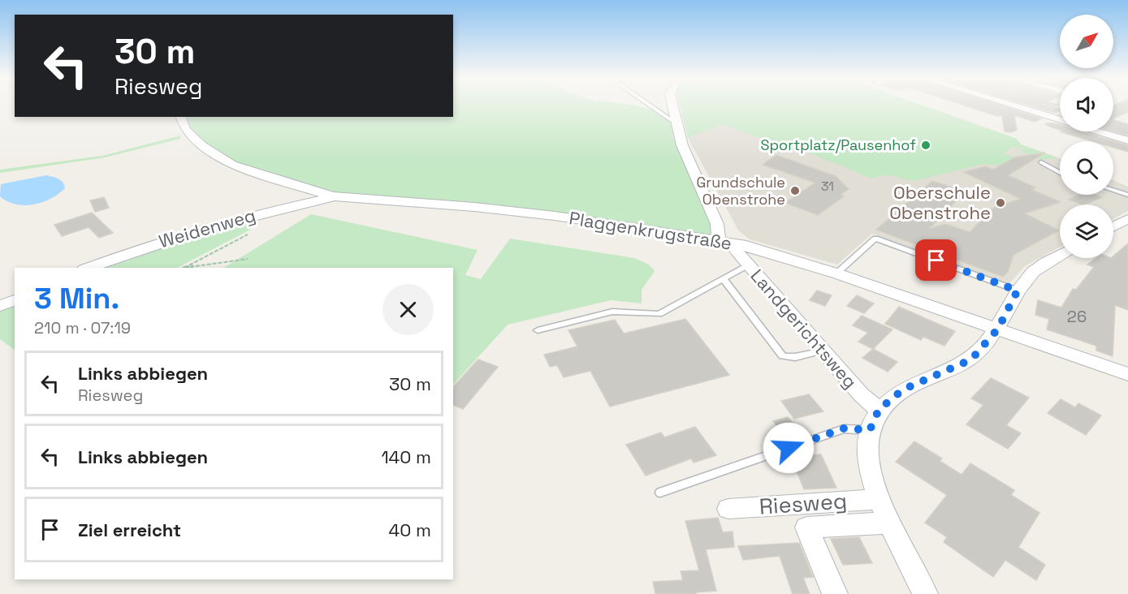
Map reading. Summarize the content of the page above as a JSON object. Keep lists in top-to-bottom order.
{
  "streets": {
    "street": [
      "Weidenweg",
      "Plaggenkrugstraße",
      "Landgerichtsweg",
      "Riesweg"
    ]
  },
  "crossings": [
    ["Weidenweg", "Plaggenkrugstraße"],
    ["Plaggenkrugstraße", "Landgerichtsweg"]
  ],
  "places": ["Sportplatz/Pausenhof", "Grundschule Obenstrohe", "Oberschule Obenstrohe"],
  "house_numbers": ["31", "26"],
  "north": "top right",
  "page": {
    "turn": ["30 m", "Riesweg"],
    "heading": ["3 Min.", "210 m · 07:19"],
    "list": [
      {
        "name": "Links abbiegen",
        "note": "Riesweg",
        "value": "30 m"
      },
      {
        "name": "Links abbiegen",
        "value": "140 m"
      },
      {
        "name": "Ziel erreicht",
        "value": "40 m"
      }
    ]
  }
}
